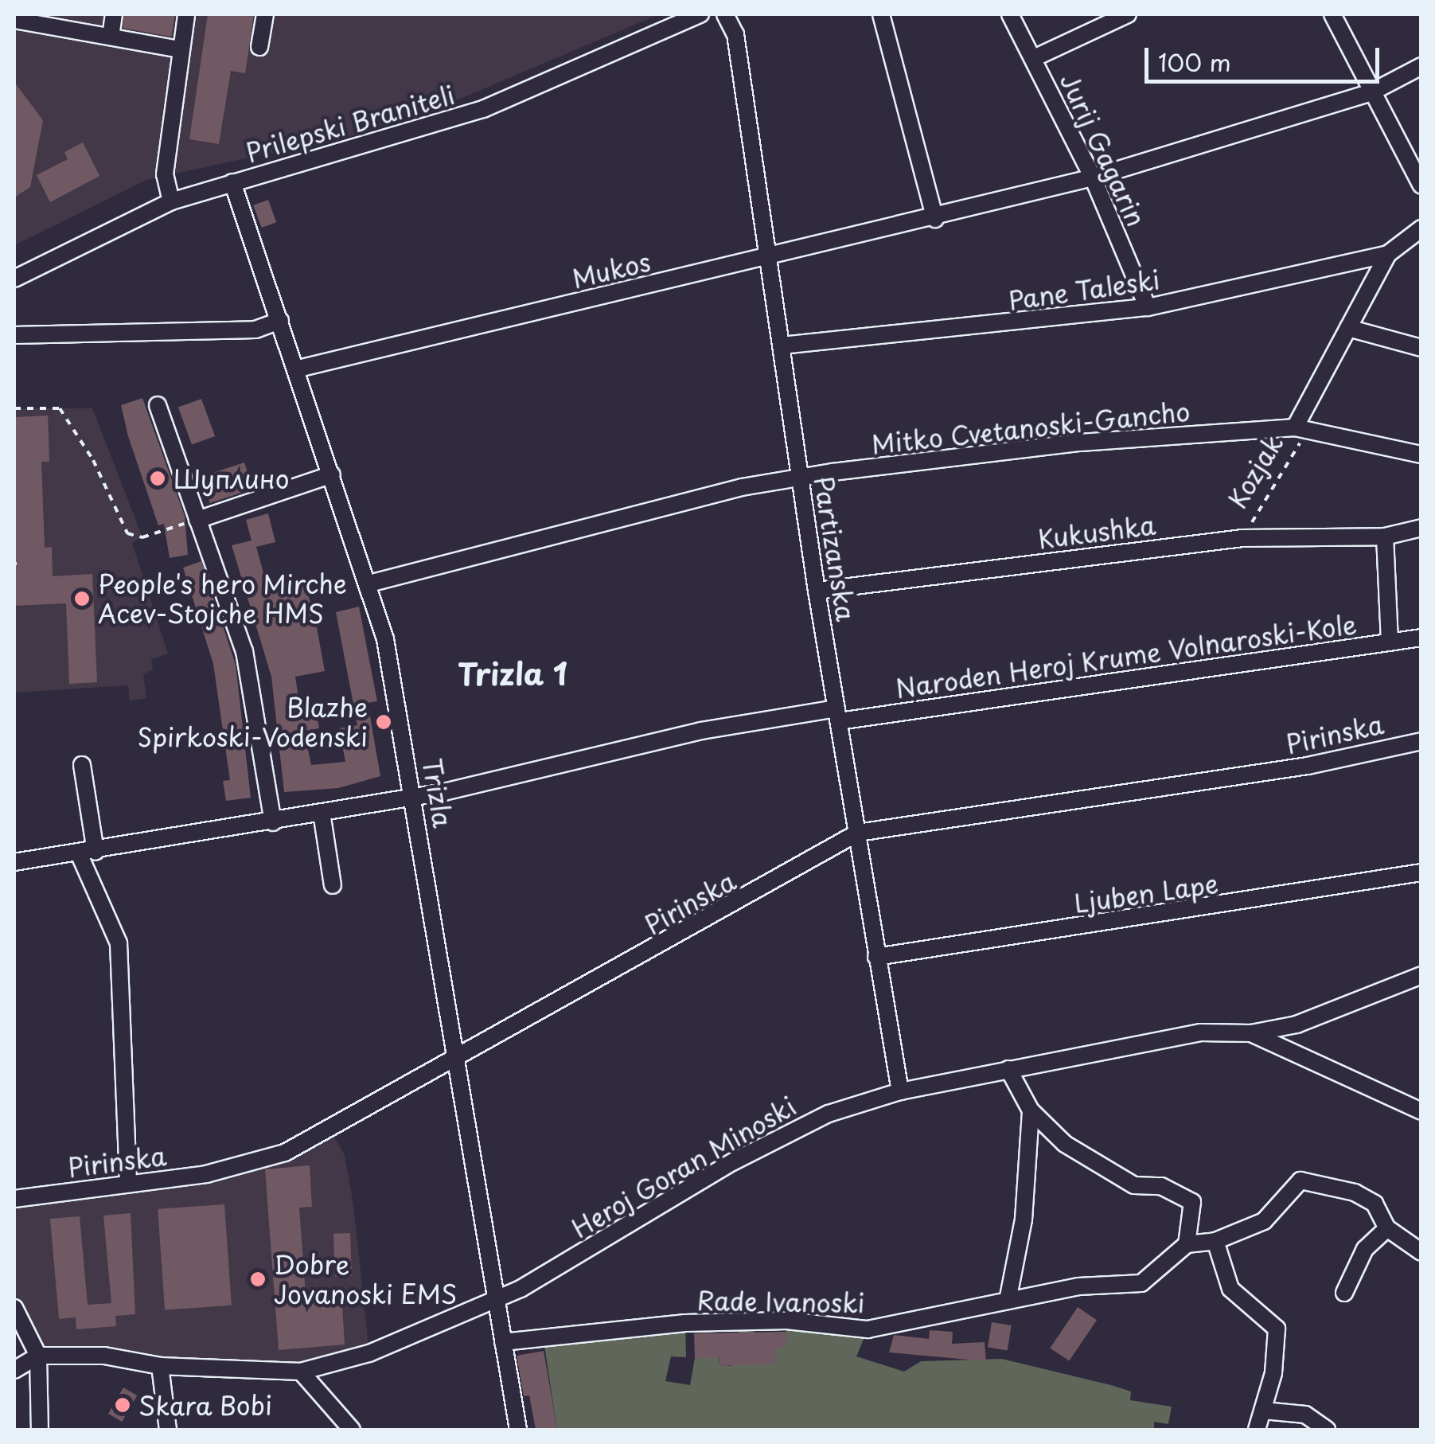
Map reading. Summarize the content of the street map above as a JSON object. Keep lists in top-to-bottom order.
{
  "streets": {
    "street": [
      "Prilepski Braniteli",
      "Jurij Gagarin",
      "Mukos",
      "Pane Taleski",
      "Mitko Cvetanoski-Gancho",
      "Kozjak",
      "Kukushka",
      "Partizanska",
      "Naroden Heroj Krume Volnaroski-Kole",
      "Pirinska",
      "Trizla",
      "Ljuben Lape",
      "Heroj Goran Minoski",
      "Rade Ivanoski"
    ]
  },
  "crossings": [
    ["Prilepski Braniteli", "Trizla"],
    ["Jurij Gagarin", "Mukos"],
    ["Jurij Gagarin", "Pane Taleski"],
    ["Mukos", "Partizanska"],
    ["Mukos", "Trizla"],
    ["Pane Taleski", "Kozjak"],
    ["Pane Taleski", "Partizanska"],
    ["Mitko Cvetanoski-Gancho", "Kozjak"],
    ["Mitko Cvetanoski-Gancho", "Partizanska"],
    ["Mitko Cvetanoski-Gancho", "Trizla"],
    ["Kozjak", "Kukushka"],
    ["Kukushka", "Partizanska"],
    ["Partizanska", "Naroden Heroj Krume Volnaroski-Kole"],
    ["Partizanska", "Pirinska"],
    ["Partizanska", "Ljuben Lape"],
    ["Partizanska", "Heroj Goran Minoski"],
    ["Naroden Heroj Krume Volnaroski-Kole", "Trizla"],
    ["Pirinska", "Trizla"],
    ["Trizla", "Heroj Goran Minoski"],
    ["Trizla", "Rade Ivanoski"]
  ],
  "districts": ["Trizla 1"],
  "places": [
    "Шуплино",
    "People's hero Mirche Acev-Stojche HMS",
    "Blazhe Spirkoski-Vodenski",
    "Dobre Jovanoski EMS",
    "Skara Bobi"
  ],
  "scale_bar": "100 m"
}
